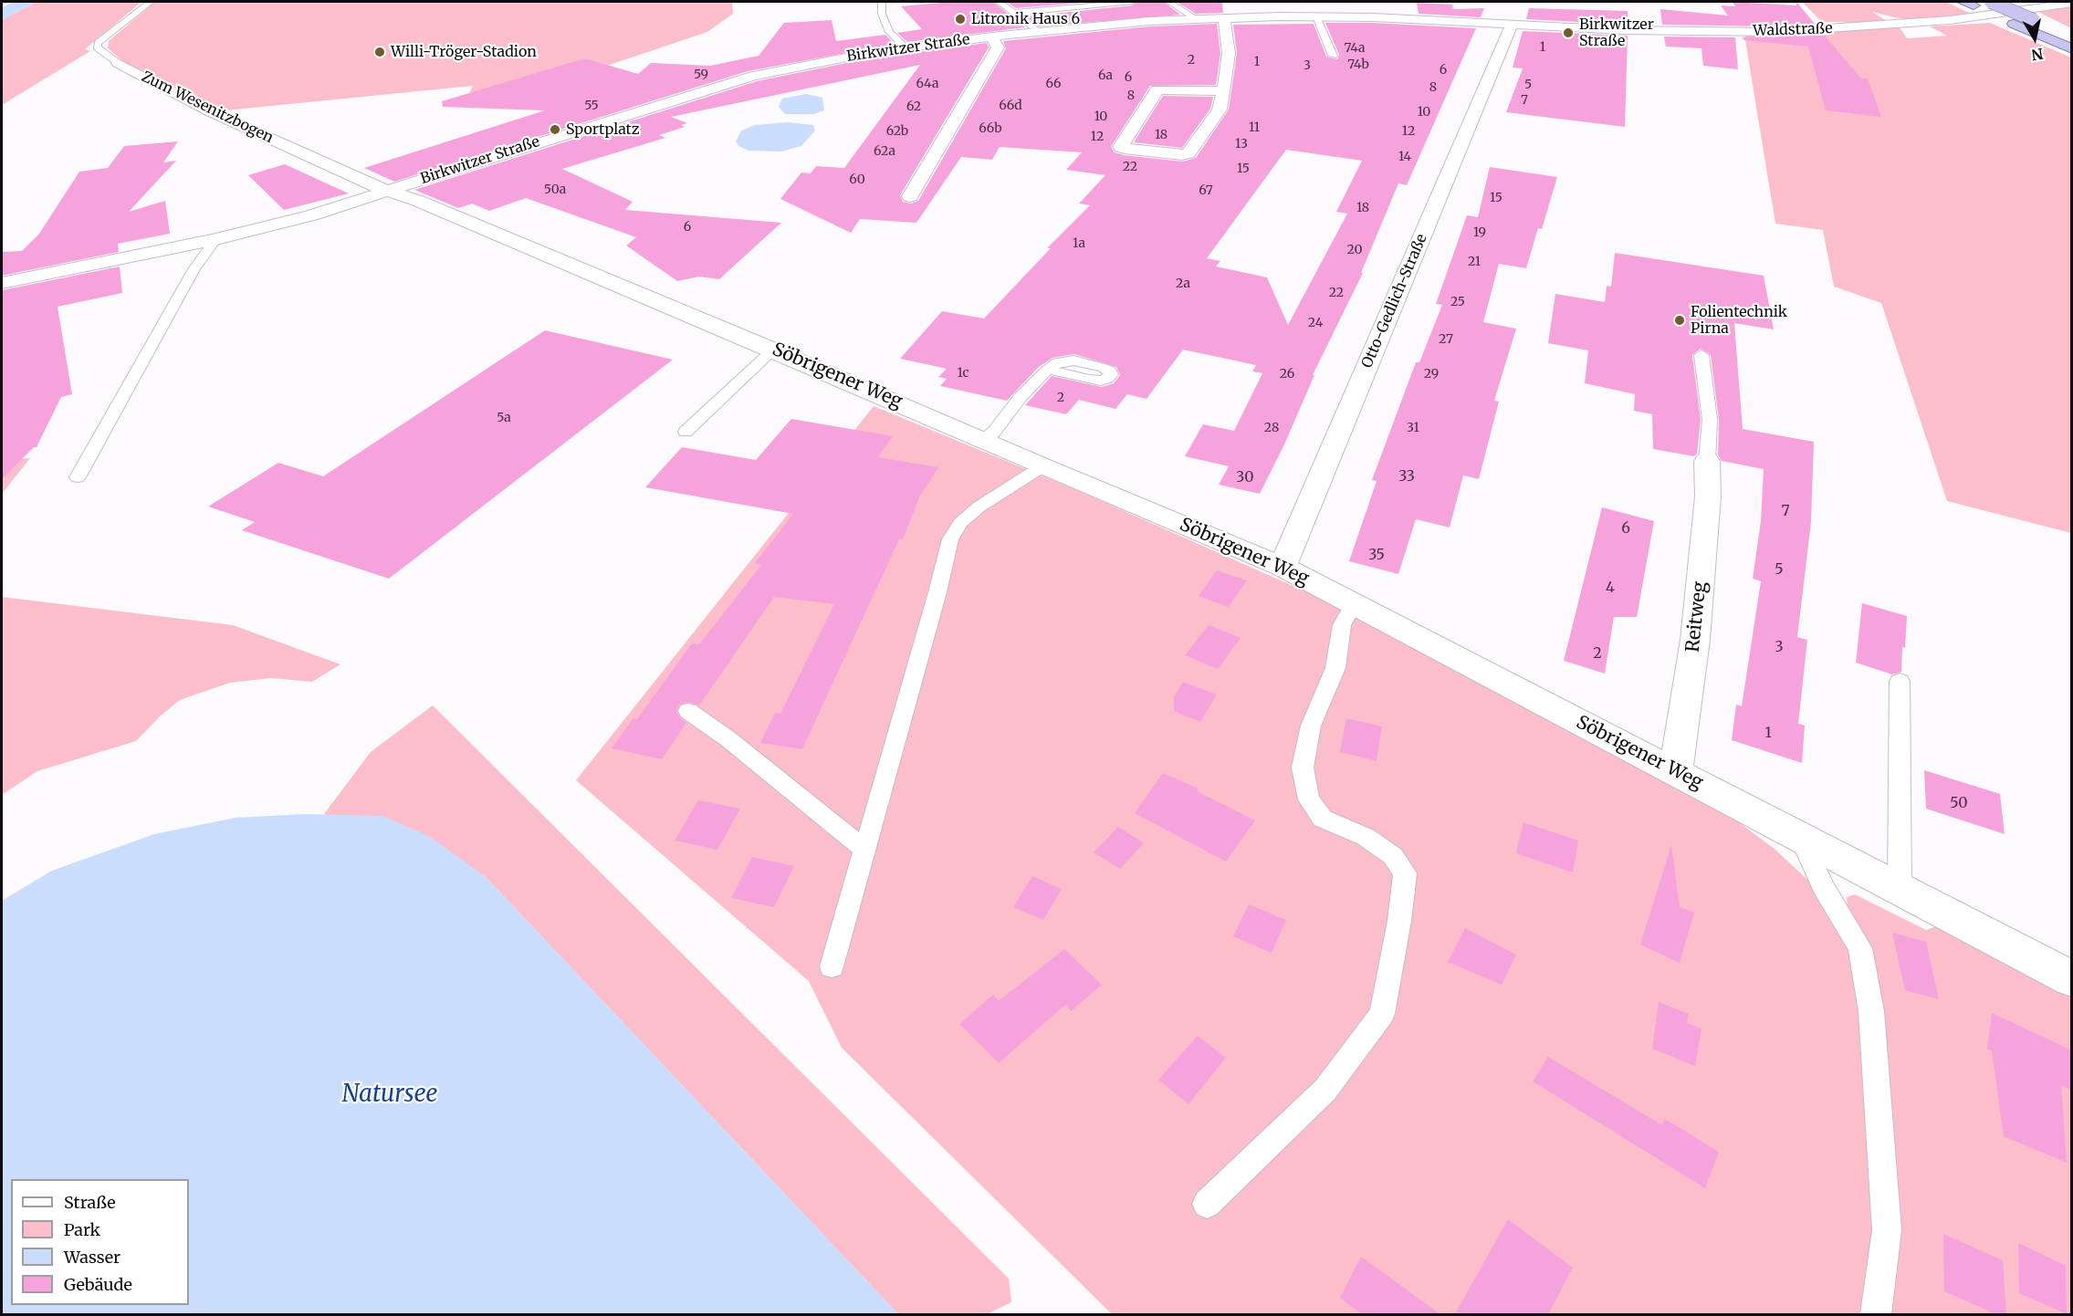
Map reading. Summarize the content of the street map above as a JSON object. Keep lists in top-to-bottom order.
{
  "streets": {
    "street": [
      "Waldstraße",
      "Birkwitzer Straße",
      "Zum Wesenitzbogen",
      "Otto-Gedlich-Straße",
      "Söbrigener Weg",
      "Reitweg"
    ]
  },
  "crossings": [
    ["Waldstraße", "Birkwitzer Straße"],
    ["Waldstraße", "Otto-Gedlich-Straße"],
    ["Birkwitzer Straße", "Zum Wesenitzbogen"],
    ["Birkwitzer Straße", "Otto-Gedlich-Straße"],
    ["Birkwitzer Straße", "Söbrigener Weg"],
    ["Zum Wesenitzbogen", "Söbrigener Weg"],
    ["Otto-Gedlich-Straße", "Söbrigener Weg"],
    ["Söbrigener Weg", "Reitweg"]
  ],
  "water": ["Natursee"],
  "places": [
    "Litronik Haus 6",
    "Birkwitzer Straße",
    "Willi-Tröger-Stadion",
    "Sportplatz",
    "Folientechnik Pirna"
  ],
  "house_numbers": [
    "1",
    "74a",
    "2",
    "1",
    "74b",
    "3",
    "6",
    "59",
    "6a",
    "6",
    "64a",
    "66",
    "5",
    "8",
    "8",
    "7",
    "55",
    "66d",
    "62",
    "10",
    "10",
    "11",
    "66b",
    "62b",
    "12",
    "18",
    "12",
    "13",
    "62a",
    "14",
    "22",
    "15",
    "60",
    "50a",
    "67",
    "15",
    "18",
    "6",
    "19",
    "1a",
    "20",
    "21",
    "2a",
    "22",
    "25",
    "24",
    "27",
    "1c",
    "26",
    "29",
    "2",
    "5a",
    "28",
    "31",
    "33",
    "30",
    "7",
    "6",
    "35",
    "5",
    "4",
    "3",
    "2",
    "1",
    "50"
  ],
  "legend": [
    "Straße",
    "Park",
    "Wasser",
    "Gebäude"
  ],
  "north": "bottom"
}
